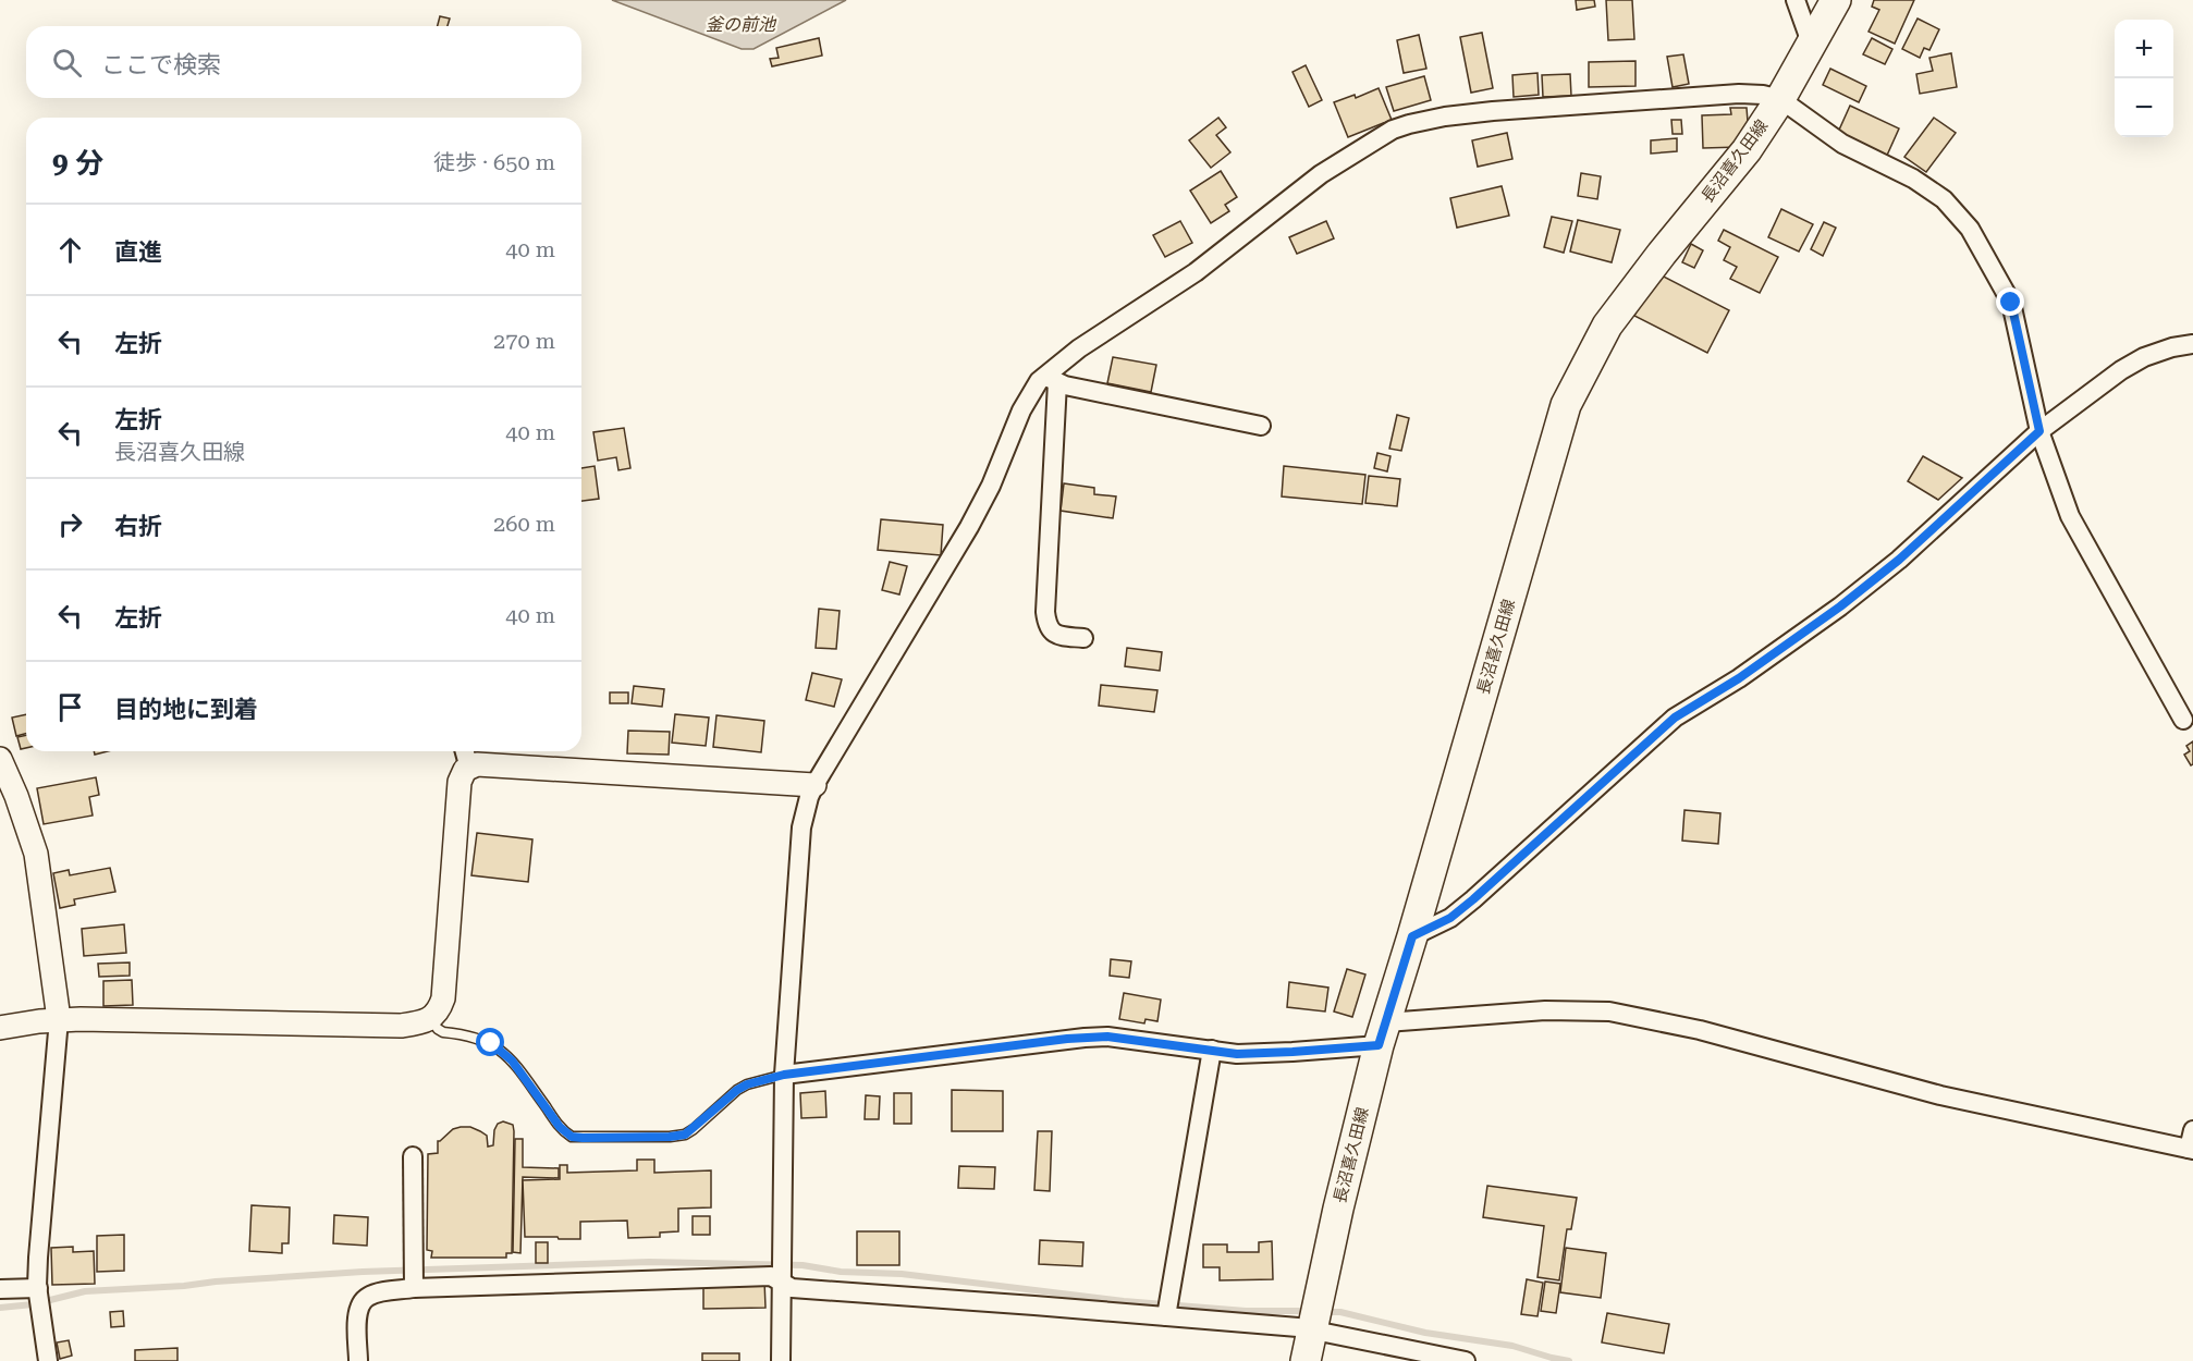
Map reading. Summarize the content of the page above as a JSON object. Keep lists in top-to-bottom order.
{
  "streets": {
    "main road": ["長沼喜久田線"]
  },
  "water": ["釜の前池"],
  "page": {
    "map_buttons": ["+", "−"],
    "search": "ここで検索",
    "heading": ["9 分", "徒歩 · 650 m"],
    "list": [
      ["直進", "40 m"],
      ["左折", "270 m"],
      ["左折", "長沼喜久田線", "40 m"],
      ["右折", "260 m"],
      ["左折", "40 m"],
      "目的地に到着"
    ]
  }
}
